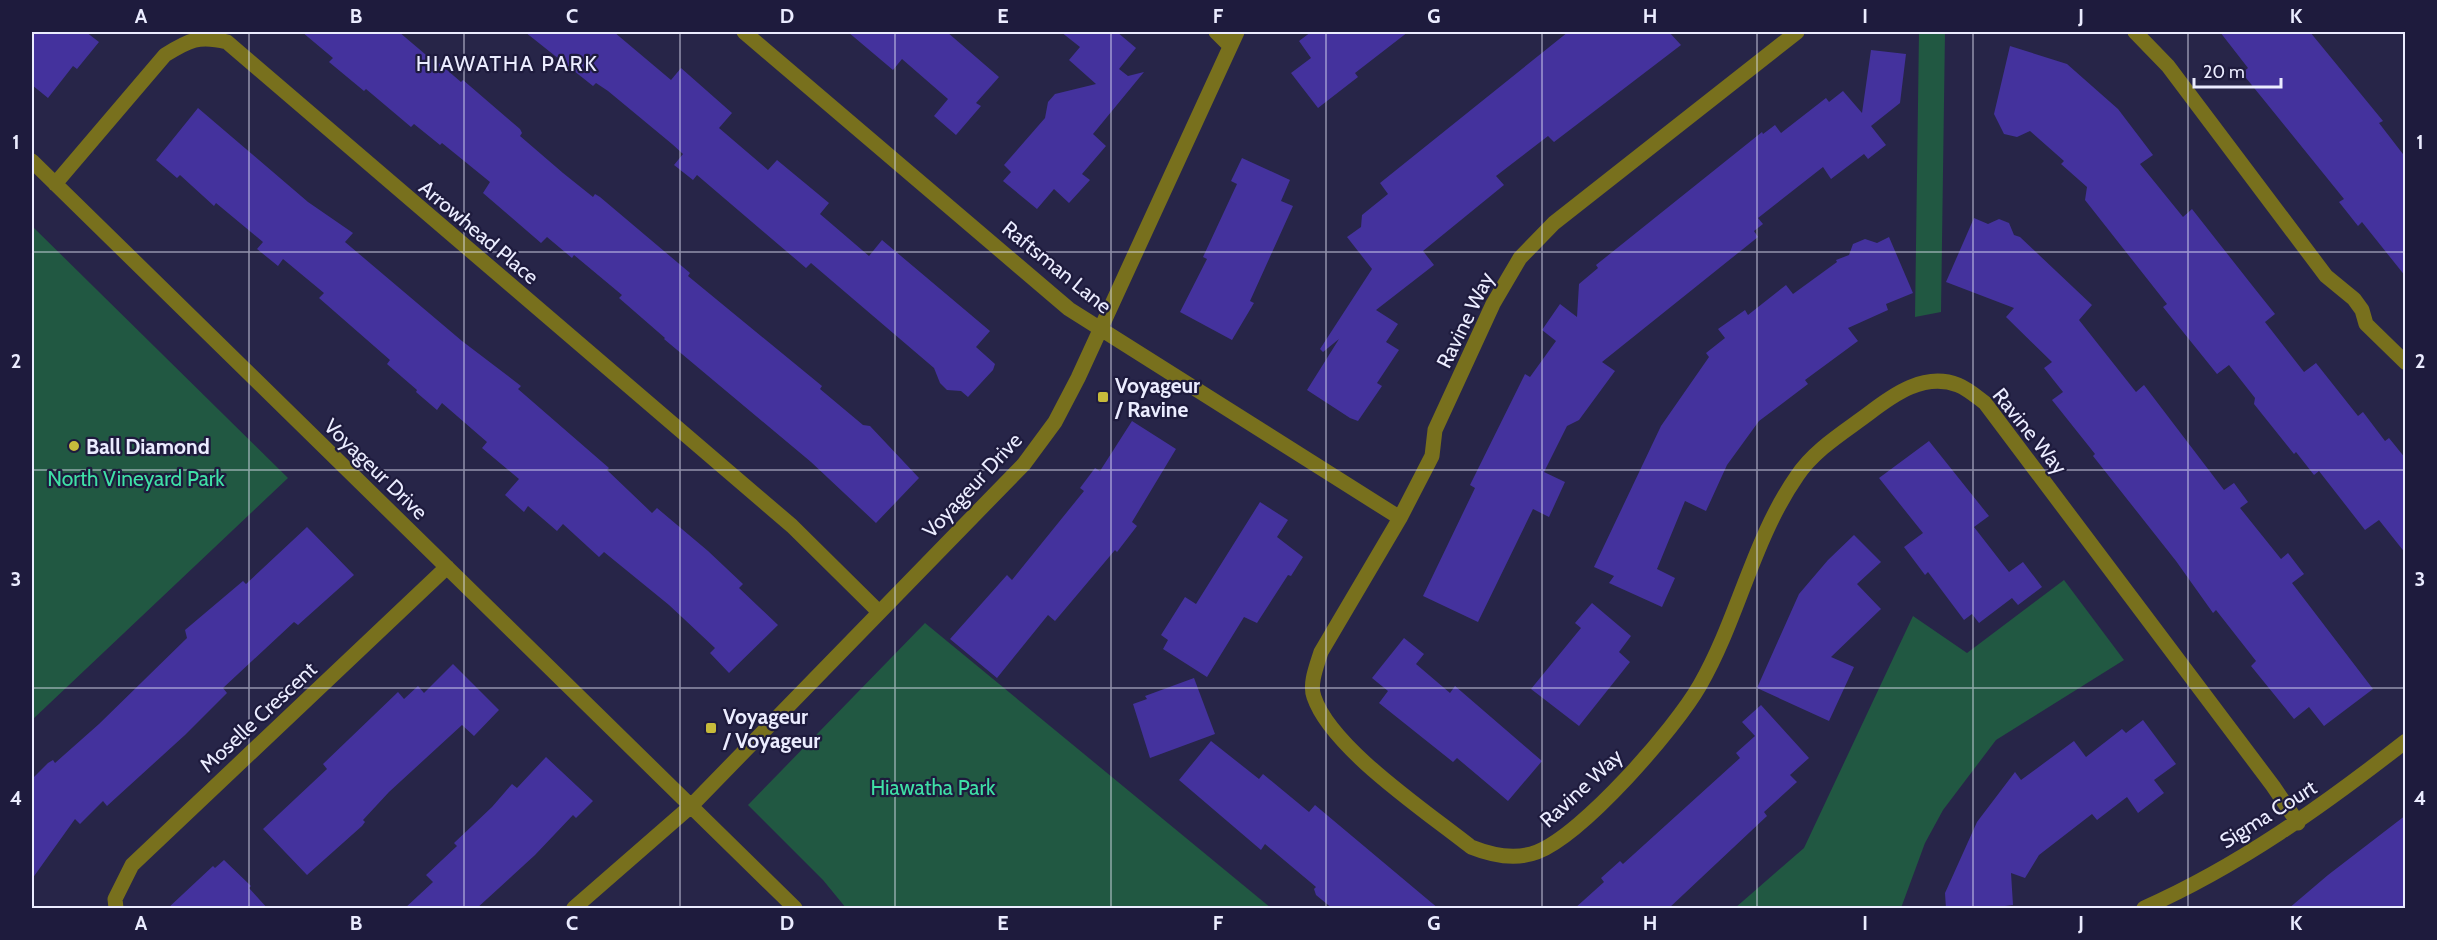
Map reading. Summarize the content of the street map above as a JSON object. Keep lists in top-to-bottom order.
{
  "streets": {
    "street": [
      "Arrowhead Place",
      "Raftsman Lane",
      "Ravine Way",
      "Voyageur Drive",
      "Moselle Crescent",
      "Sigma Court"
    ]
  },
  "crossings": [
    ["Arrowhead Place", "Voyageur Drive"],
    ["Raftsman Lane", "Ravine Way"],
    ["Raftsman Lane", "Voyageur Drive"],
    ["Ravine Way", "Sigma Court"],
    ["Voyageur Drive", "Moselle Crescent"]
  ],
  "districts": ["HIAWATHA PARK"],
  "parks": ["North Vineyard Park", "Hiawatha Park"],
  "places": {
    "transit": ["Voyageur / Ravine", "Voyageur / Voyageur"],
    "other": ["Ball Diamond"]
  },
  "scale_bar": "20 m",
  "grid": {
    "columns": [
      "A",
      "B",
      "C",
      "D",
      "E",
      "F",
      "G",
      "H",
      "I",
      "J",
      "K"
    ],
    "rows": [
      "1",
      "2",
      "3",
      "4"
    ]
  }
}
